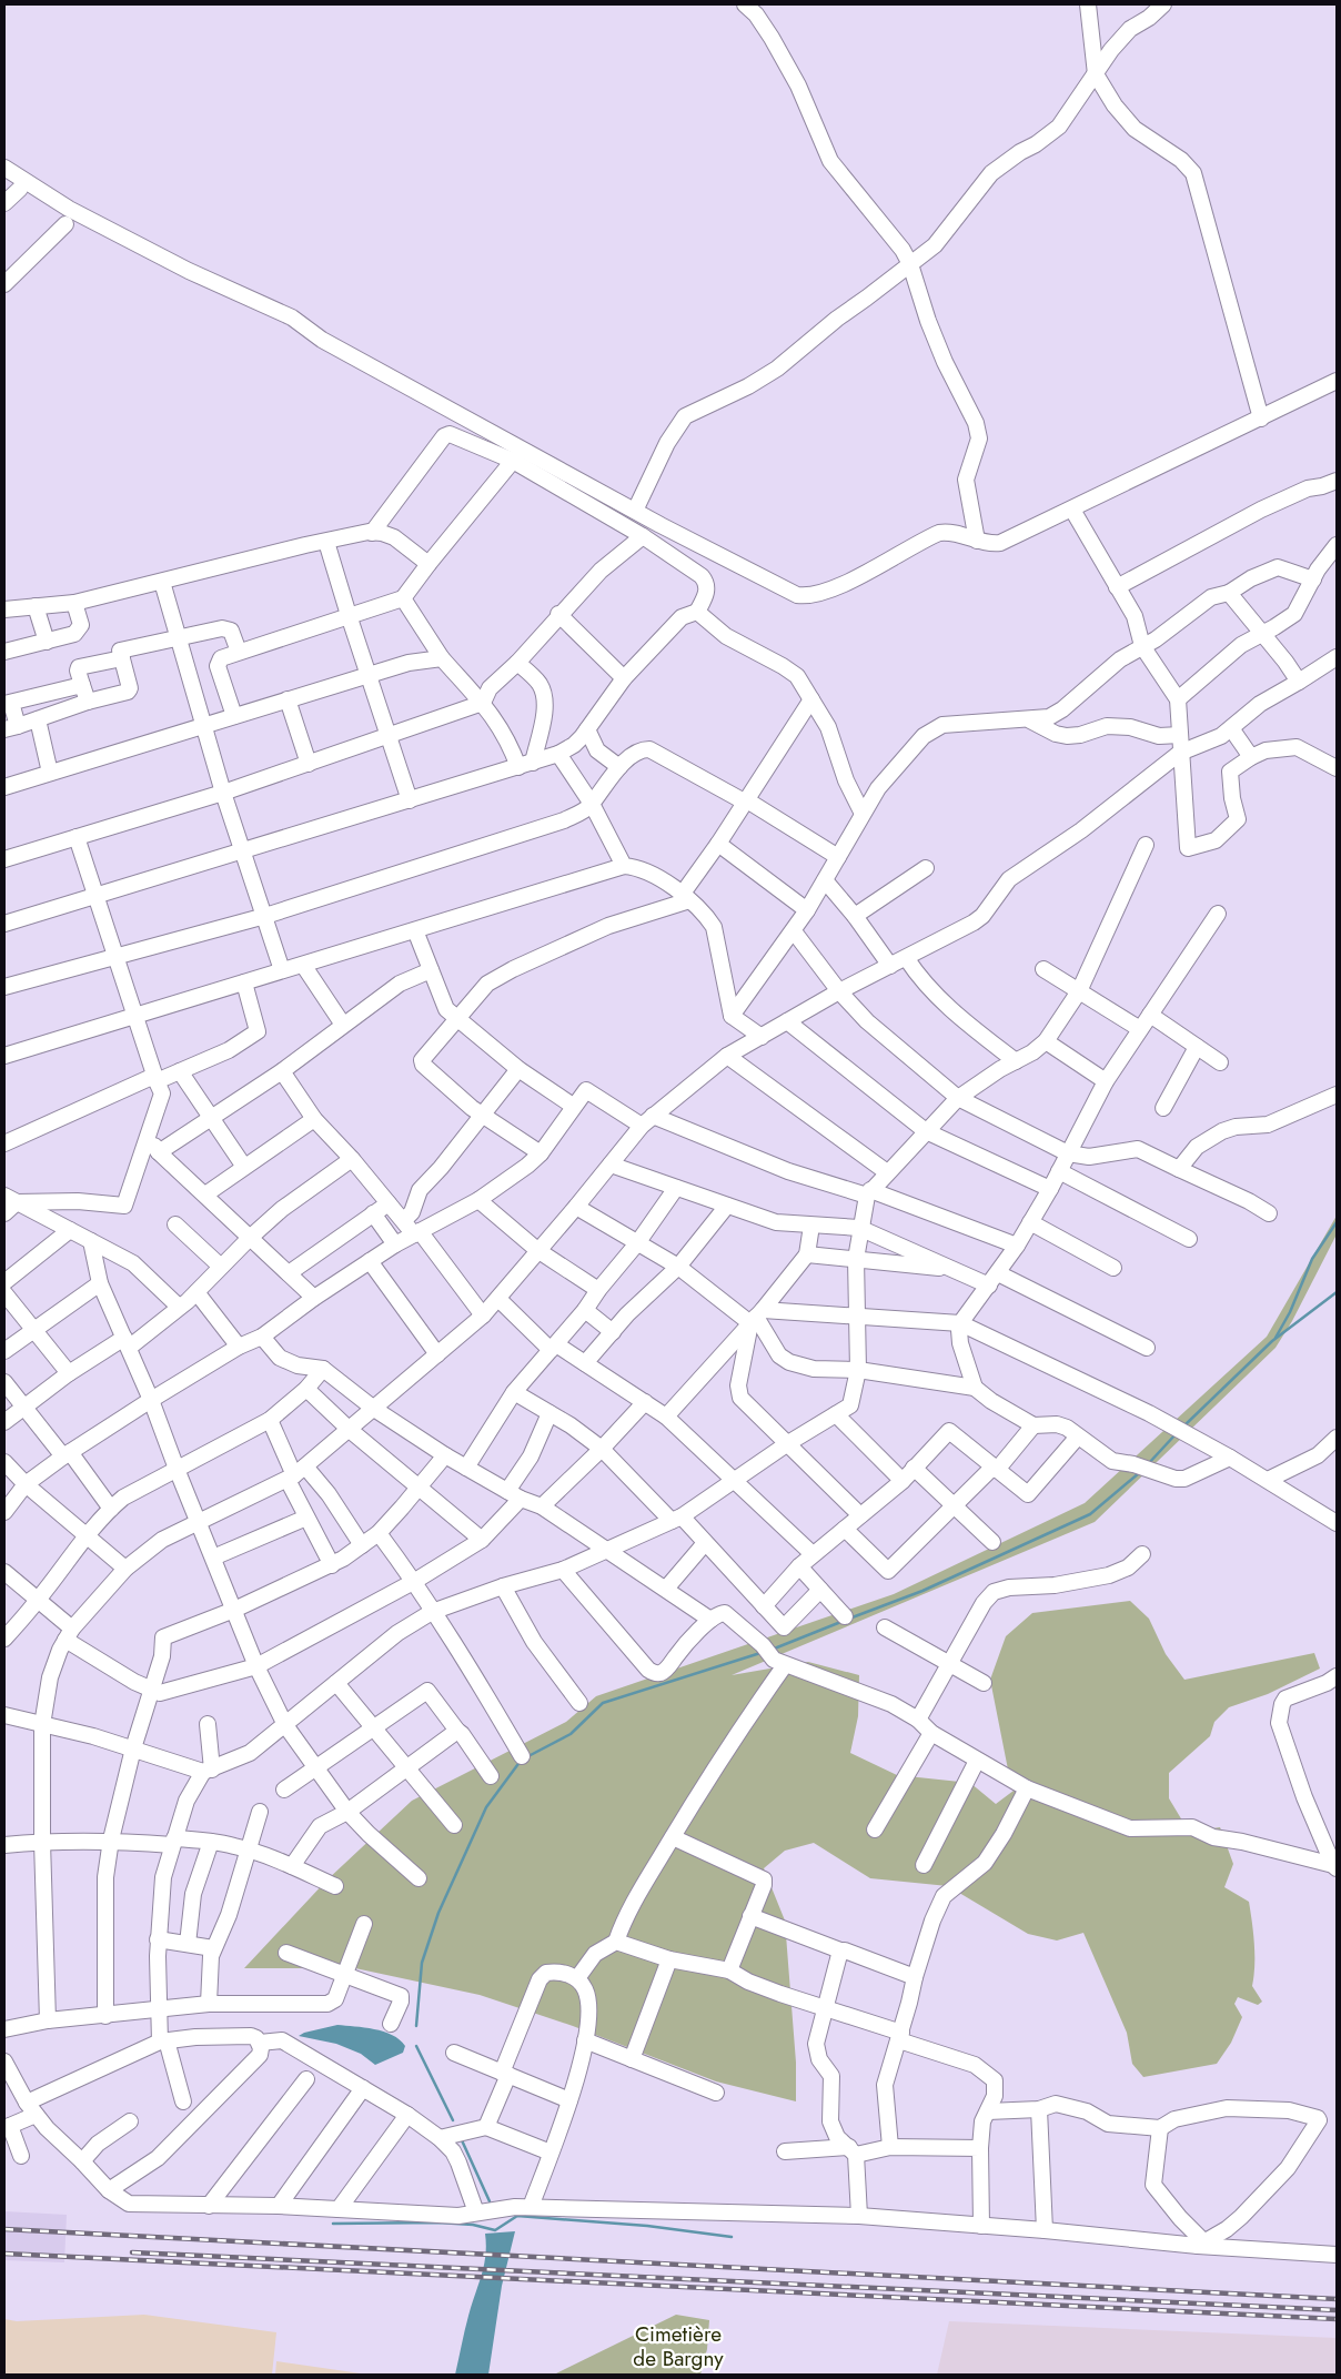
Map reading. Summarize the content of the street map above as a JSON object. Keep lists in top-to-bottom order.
{
  "parks": ["Cimetière de Bargny"]
}
